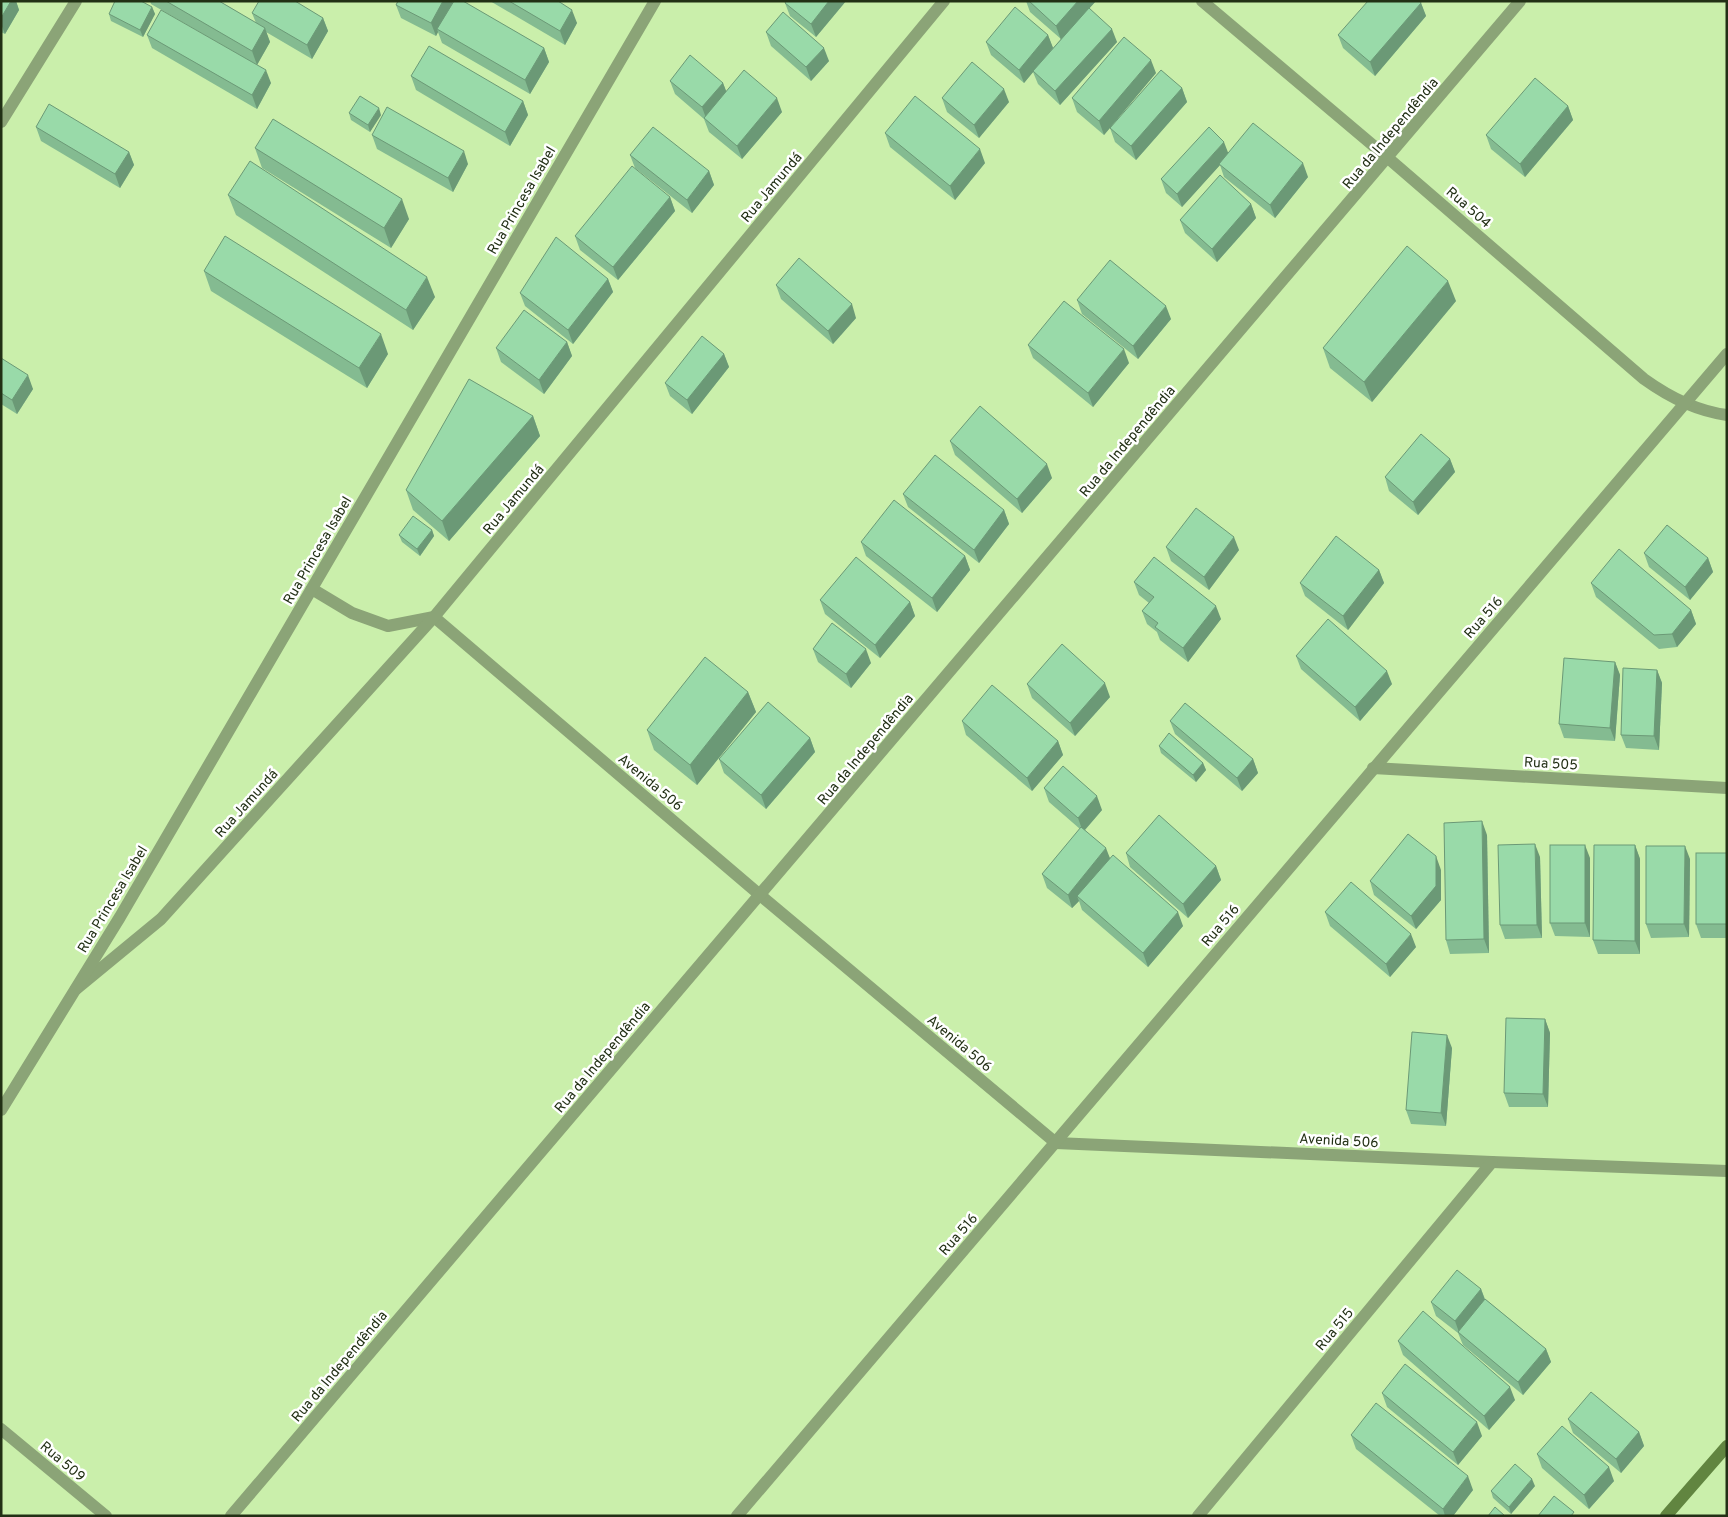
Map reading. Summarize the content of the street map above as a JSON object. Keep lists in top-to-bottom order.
{
  "streets": {
    "street": [
      "Rua da Independêndia",
      "Rua Jamundá",
      "Rua Princesa Isabel",
      "Rua 504",
      "Rua 516",
      "Rua 505",
      "Avenida 506",
      "Rua 515",
      "Rua 509"
    ]
  },
  "crossings": [
    ["Rua da Independêndia", "Rua 504"],
    ["Rua da Independêndia", "Avenida 506"],
    ["Rua Jamundá", "Rua Princesa Isabel"],
    ["Rua Jamundá", "Avenida 506"],
    ["Rua 504", "Rua 516"],
    ["Rua 516", "Rua 505"],
    ["Rua 516", "Avenida 506"],
    ["Avenida 506", "Rua 515"]
  ]
}
